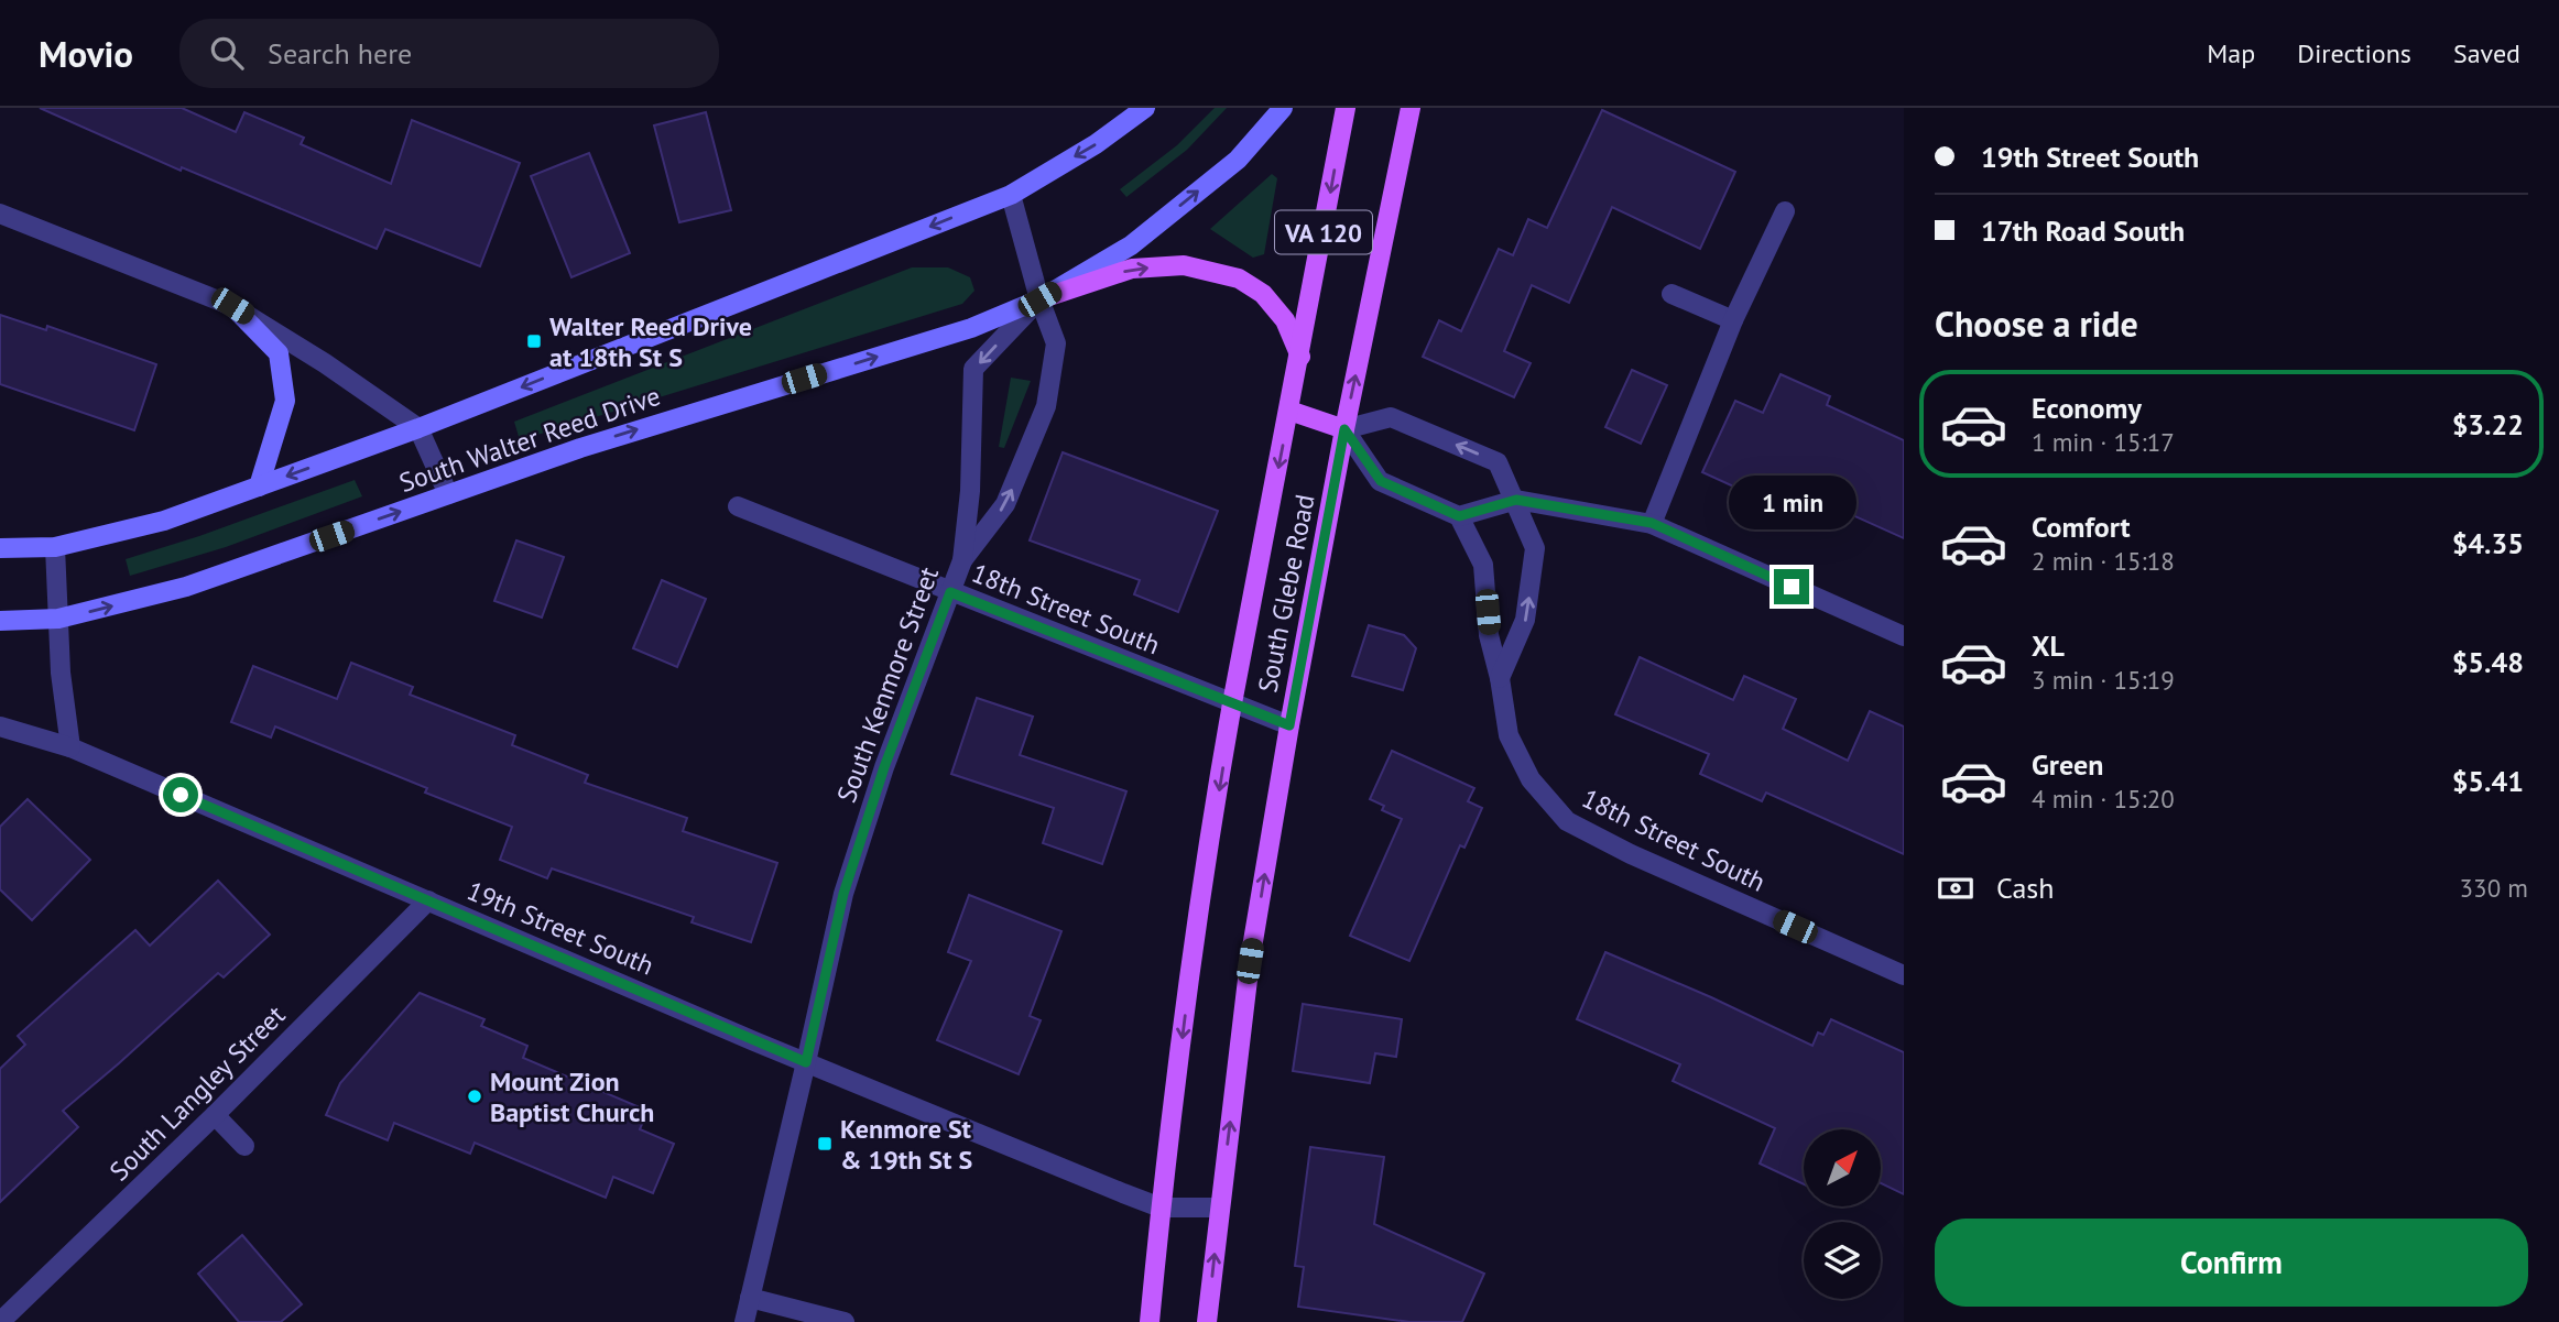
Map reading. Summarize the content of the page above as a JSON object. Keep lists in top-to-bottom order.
{
  "streets": {
    "main road": ["VA 120", "South Walter Reed Drive", "South Glebe Road"],
    "street": [
      "18th Street South",
      "South Kenmore Street",
      "19th Street South",
      "South Langley Street"
    ]
  },
  "crossings": [
    ["South Walter Reed Drive", "South Kenmore Street"],
    ["South Glebe Road", "18th Street South"],
    ["South Glebe Road", "19th Street South"],
    ["18th Street South", "South Kenmore Street"],
    ["South Kenmore Street", "19th Street South"],
    ["19th Street South", "South Langley Street"]
  ],
  "places": {
    "transit": ["Walter Reed Drive at 18th St S", "Kenmore St & 19th St S"],
    "other": ["Mount Zion Baptist Church"]
  },
  "north": "top right",
  "page": {
    "header": "Movio",
    "search": "Search here",
    "nav": ["Map", "Directions", "Saved"],
    "banner": ["19th Street South", "17th Road South"],
    "heading": "Choose a ride",
    "list": [
      {
        "name": "Economy",
        "note": "1 min · 15:17",
        "value": "$3.22"
      },
      {
        "name": "Comfort",
        "note": "2 min · 15:18",
        "value": "$4.35"
      },
      {
        "name": "XL",
        "note": "3 min · 15:19",
        "value": "$5.48"
      },
      {
        "name": "Green",
        "note": "4 min · 15:20",
        "value": "$5.41"
      }
    ],
    "bubble": "1 min",
    "pay": ["Cash", "330 m"],
    "buttons": "Confirm"
  }
}
